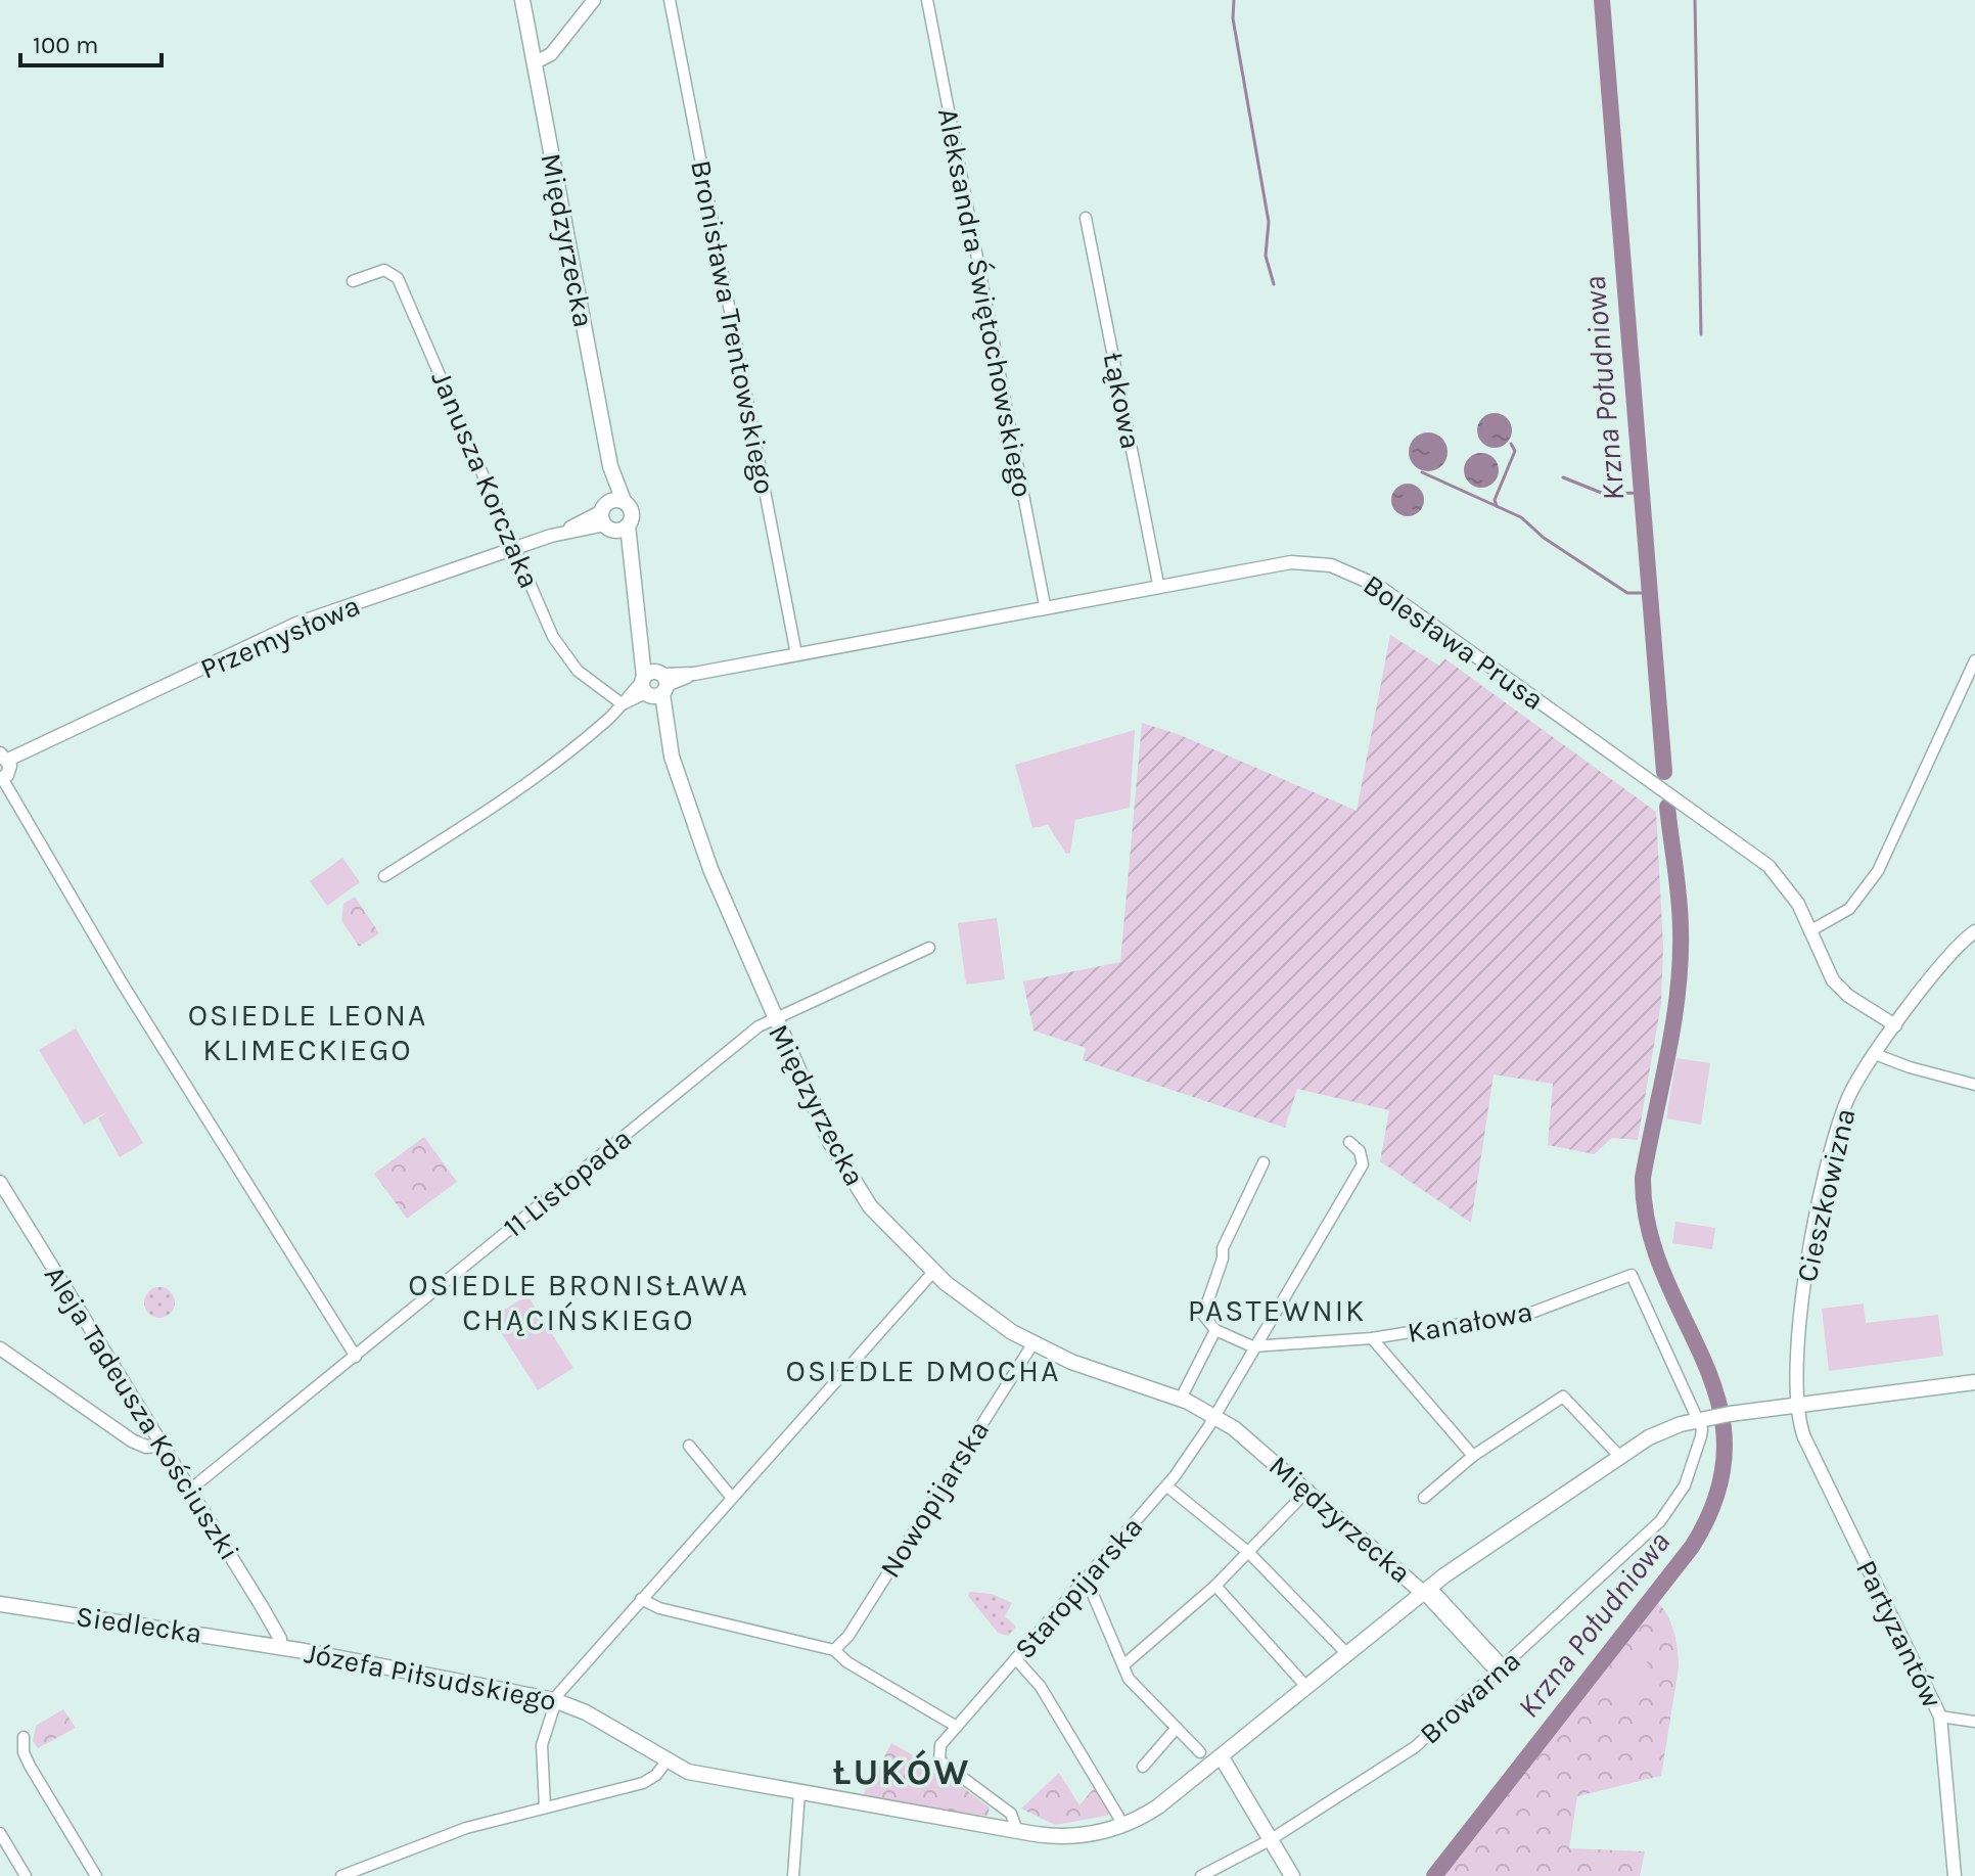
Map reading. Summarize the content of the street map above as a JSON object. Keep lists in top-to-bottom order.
{
  "streets": {
    "main road": ["Międzyrzecka", "Siedlecka", "Józefa Piłsudskiego"],
    "street": [
      "Aleksandra Świętochowskiego",
      "Bronisława Trentowskiego",
      "Łąkowa",
      "Janusza Korczaka",
      "Przemysłowa",
      "Bolesława Prusa",
      "11 Listopada",
      "Cieszkowizna",
      "Kanałowa",
      "Aleja Tadeusza Kościuszki",
      "Nowopijarska",
      "Staropijarska",
      "Partyzantów",
      "Browarna"
    ]
  },
  "crossings": [
    ["Międzyrzecka", "Przemysłowa"],
    ["Międzyrzecka", "Bolesława Prusa"],
    ["Międzyrzecka", "11 Listopada"],
    ["Międzyrzecka", "Nowopijarska"],
    ["Międzyrzecka", "Staropijarska"],
    ["Międzyrzecka", "Józefa Piłsudskiego"],
    ["Aleksandra Świętochowskiego", "Bolesława Prusa"],
    ["Bronisława Trentowskiego", "Bolesława Prusa"],
    ["Łąkowa", "Bolesława Prusa"],
    ["Janusza Korczaka", "Przemysłowa"],
    ["Bolesława Prusa", "Cieszkowizna"],
    ["11 Listopada", "Aleja Tadeusza Kościuszki"],
    ["Cieszkowizna", "Partyzantów"],
    ["Cieszkowizna", "Józefa Piłsudskiego"],
    ["Kanałowa", "Józefa Piłsudskiego"],
    ["Kanałowa", "Browarna"],
    ["Aleja Tadeusza Kościuszki", "Siedlecka"],
    ["Aleja Tadeusza Kościuszki", "Józefa Piłsudskiego"],
    ["Staropijarska", "Józefa Piłsudskiego"],
    ["Siedlecka", "Józefa Piłsudskiego"],
    ["Partyzantów", "Józefa Piłsudskiego"],
    ["Józefa Piłsudskiego", "Browarna"]
  ],
  "districts": [
    "OSIEDLE LEONA KLIMECKIEGO",
    "OSIEDLE BRONISŁAWA CHĄCIŃSKIEGO",
    "PASTEWNIK",
    "OSIEDLE DMOCHA",
    "ŁUKÓW"
  ],
  "water": ["Krzna Południowa"],
  "scale_bar": "100 m"
}
